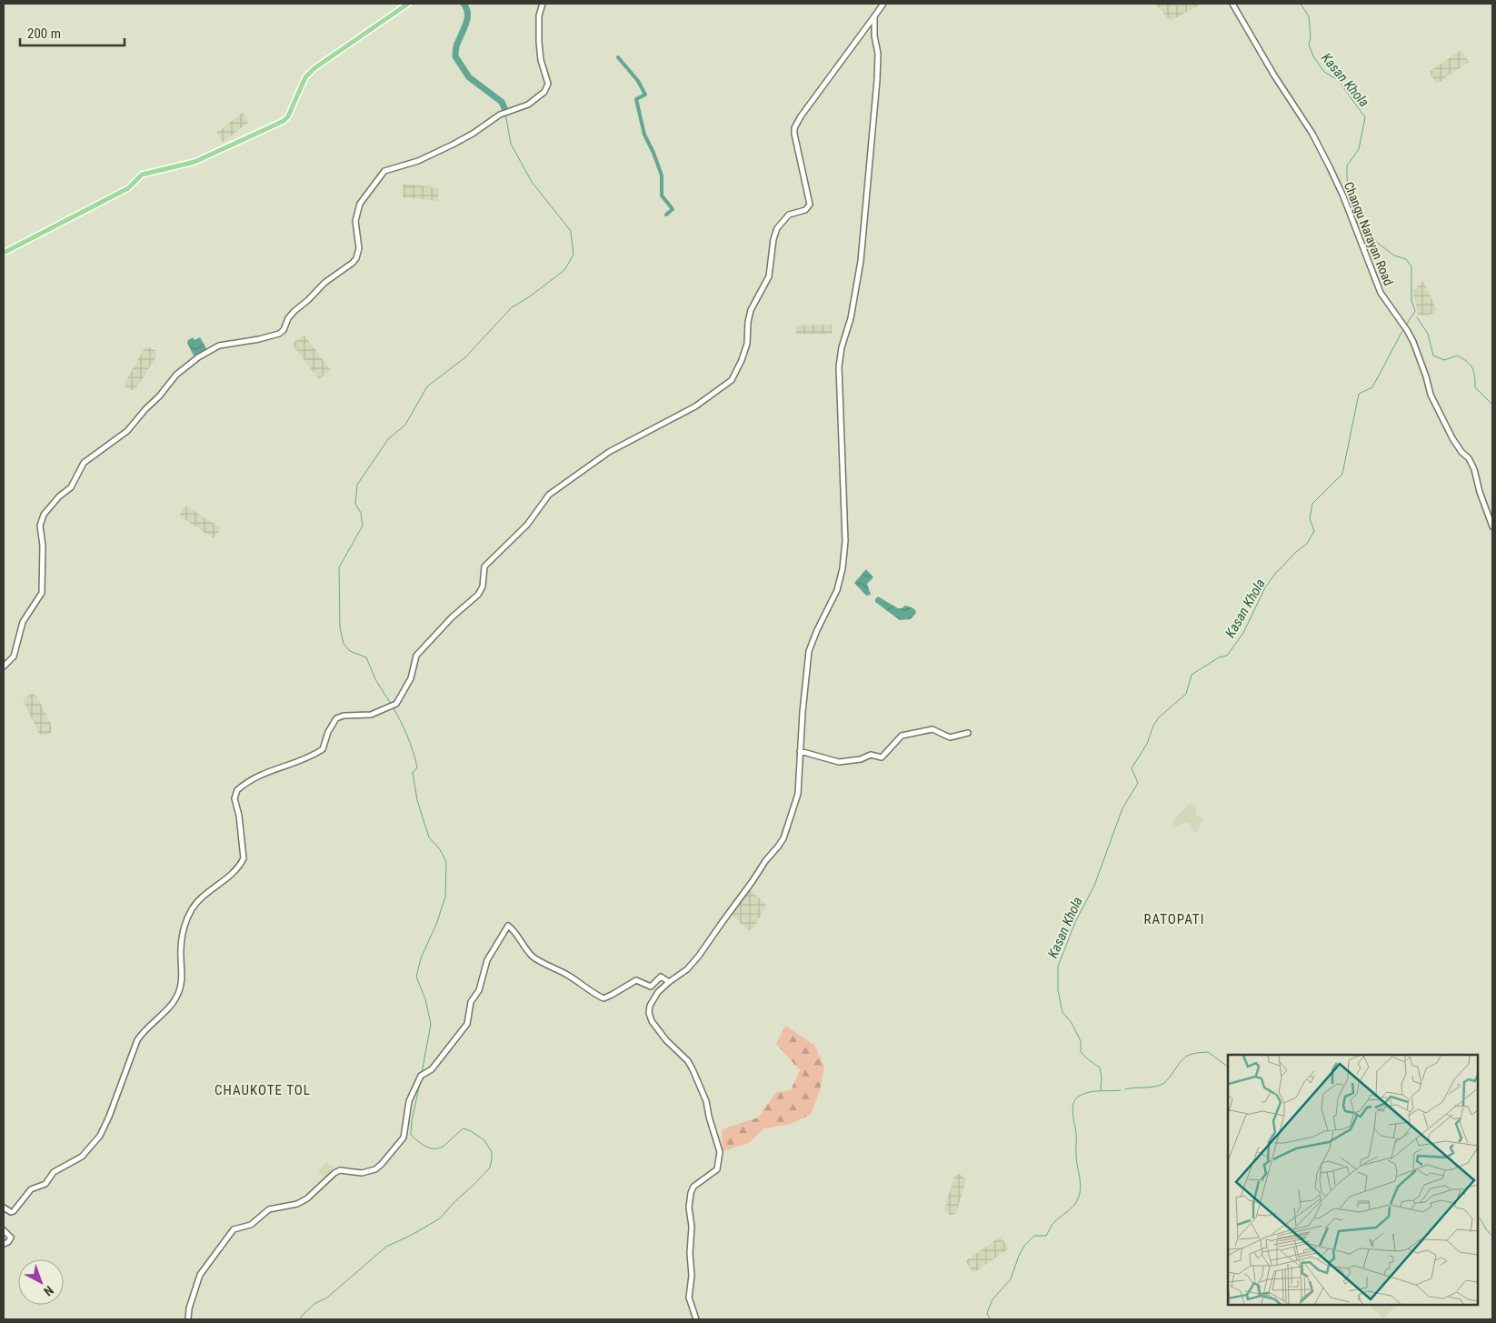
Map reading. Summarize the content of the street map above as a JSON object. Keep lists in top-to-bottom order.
{
  "streets": {
    "main road": ["Changu Narayan Road"]
  },
  "districts": ["RATOPATI", "CHAUKOTE TOL"],
  "water": ["Kasan Khola"],
  "scale_bar": "200 m",
  "north": "bottom right"
}
